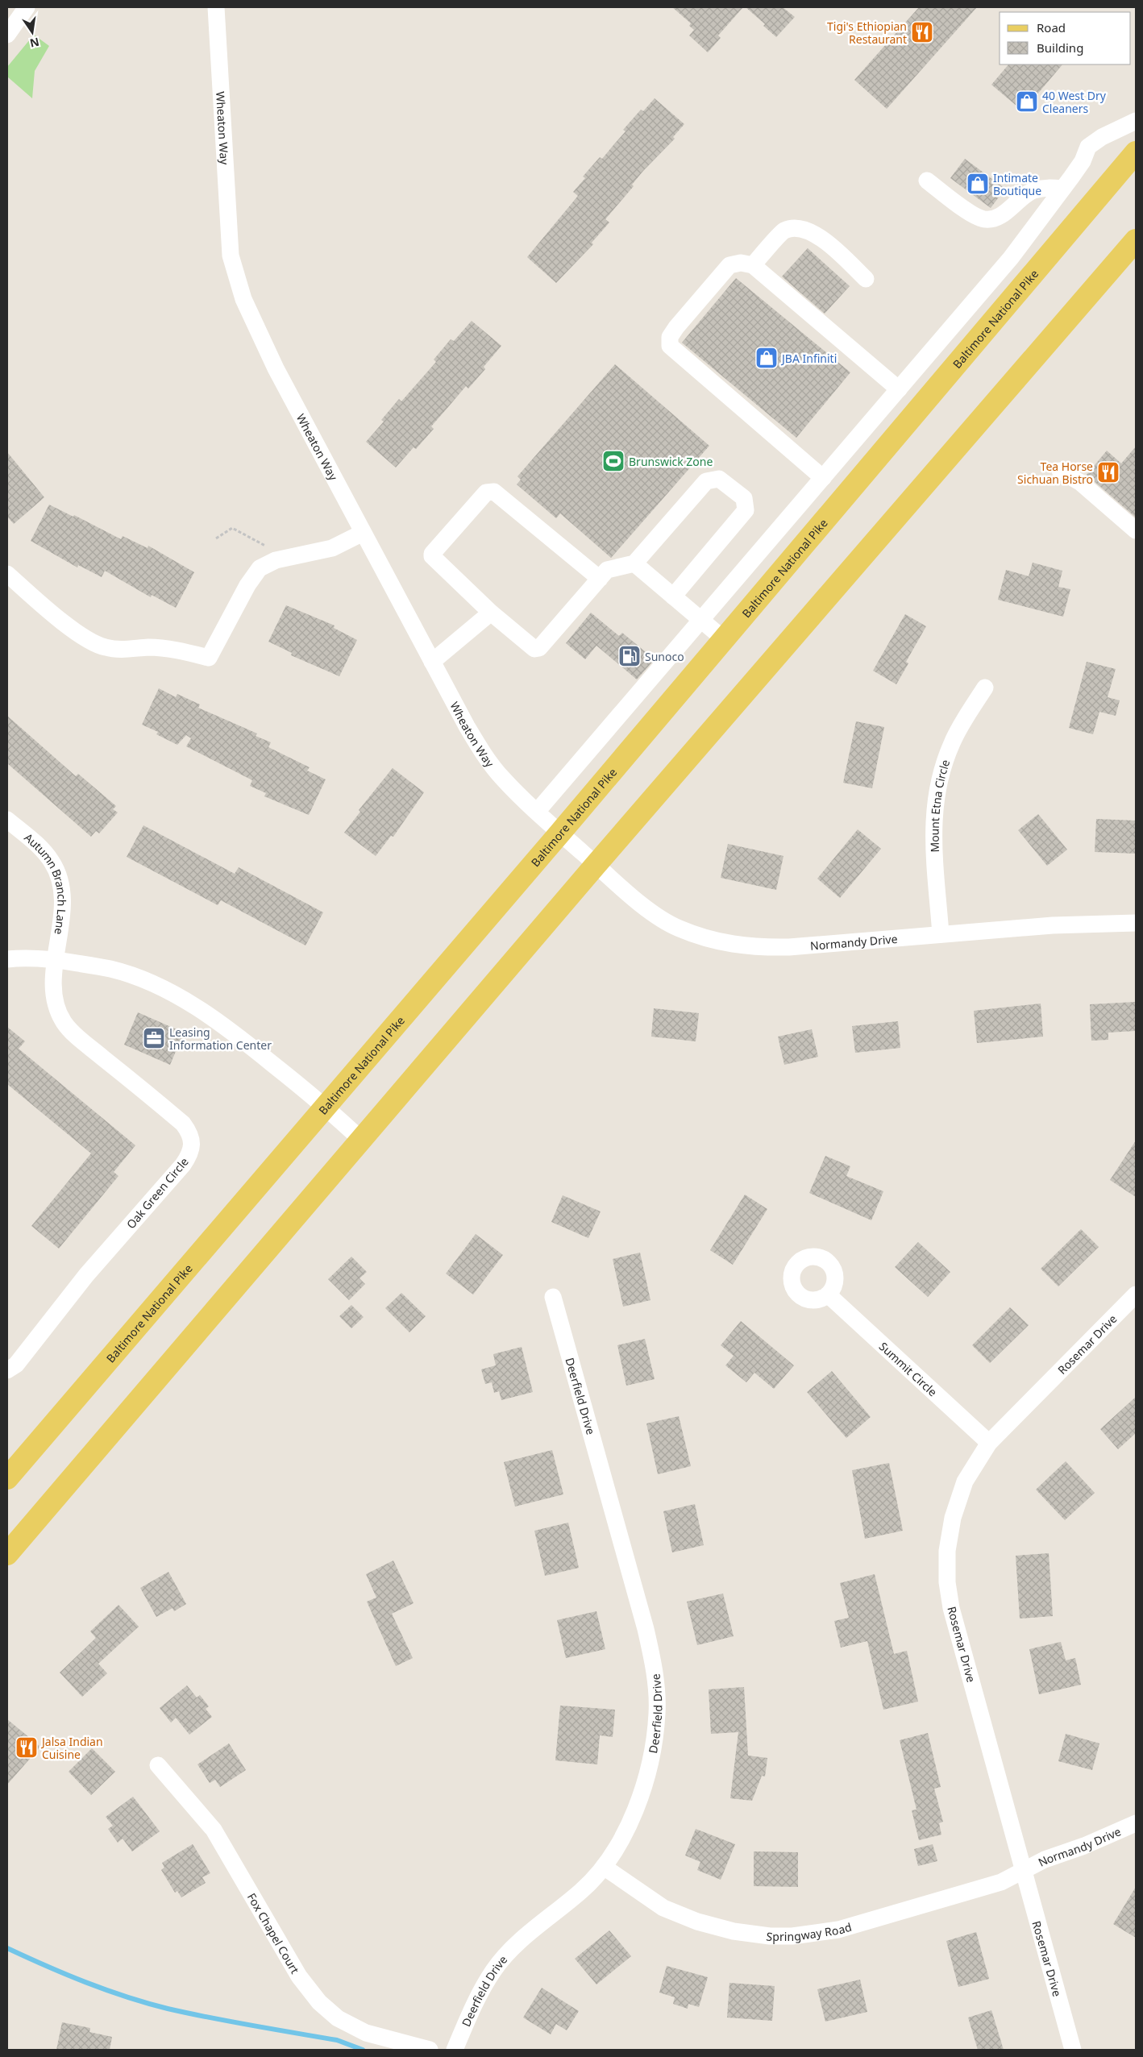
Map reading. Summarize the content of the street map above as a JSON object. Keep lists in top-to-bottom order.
{
  "streets": {
    "main road": ["Baltimore National Pike"],
    "street": [
      "Wheaton Way",
      "Mount Etna Circle",
      "Autumn Branch Lane",
      "Normandy Drive",
      "Oak Green Circle",
      "Rosemar Drive",
      "Summit Circle",
      "Deerfield Drive",
      "Springway Road",
      "Fox Chapel Court"
    ]
  },
  "crossings": [
    ["Wheaton Way", "Baltimore National Pike"],
    ["Wheaton Way", "Normandy Drive"],
    ["Baltimore National Pike", "Normandy Drive"],
    ["Mount Etna Circle", "Normandy Drive"],
    ["Autumn Branch Lane", "Oak Green Circle"],
    ["Normandy Drive", "Rosemar Drive"],
    ["Normandy Drive", "Springway Road"],
    ["Rosemar Drive", "Summit Circle"],
    ["Rosemar Drive", "Springway Road"],
    ["Deerfield Drive", "Springway Road"]
  ],
  "places": {
    "restaurant": ["Tigi's Ethiopian Restaurant", "Tea Horse Sichuan Bistro", "Jalsa Indian Cuisine"],
    "shop": ["40 West Dry Cleaners", "Intimate Boutique", "JBA Infiniti"],
    "sports": ["Brunswick Zone"],
    "fuel station": ["Sunoco"],
    "office": ["Leasing Information Center"]
  },
  "legend": ["Road", "Building"],
  "north": "bottom"
}
